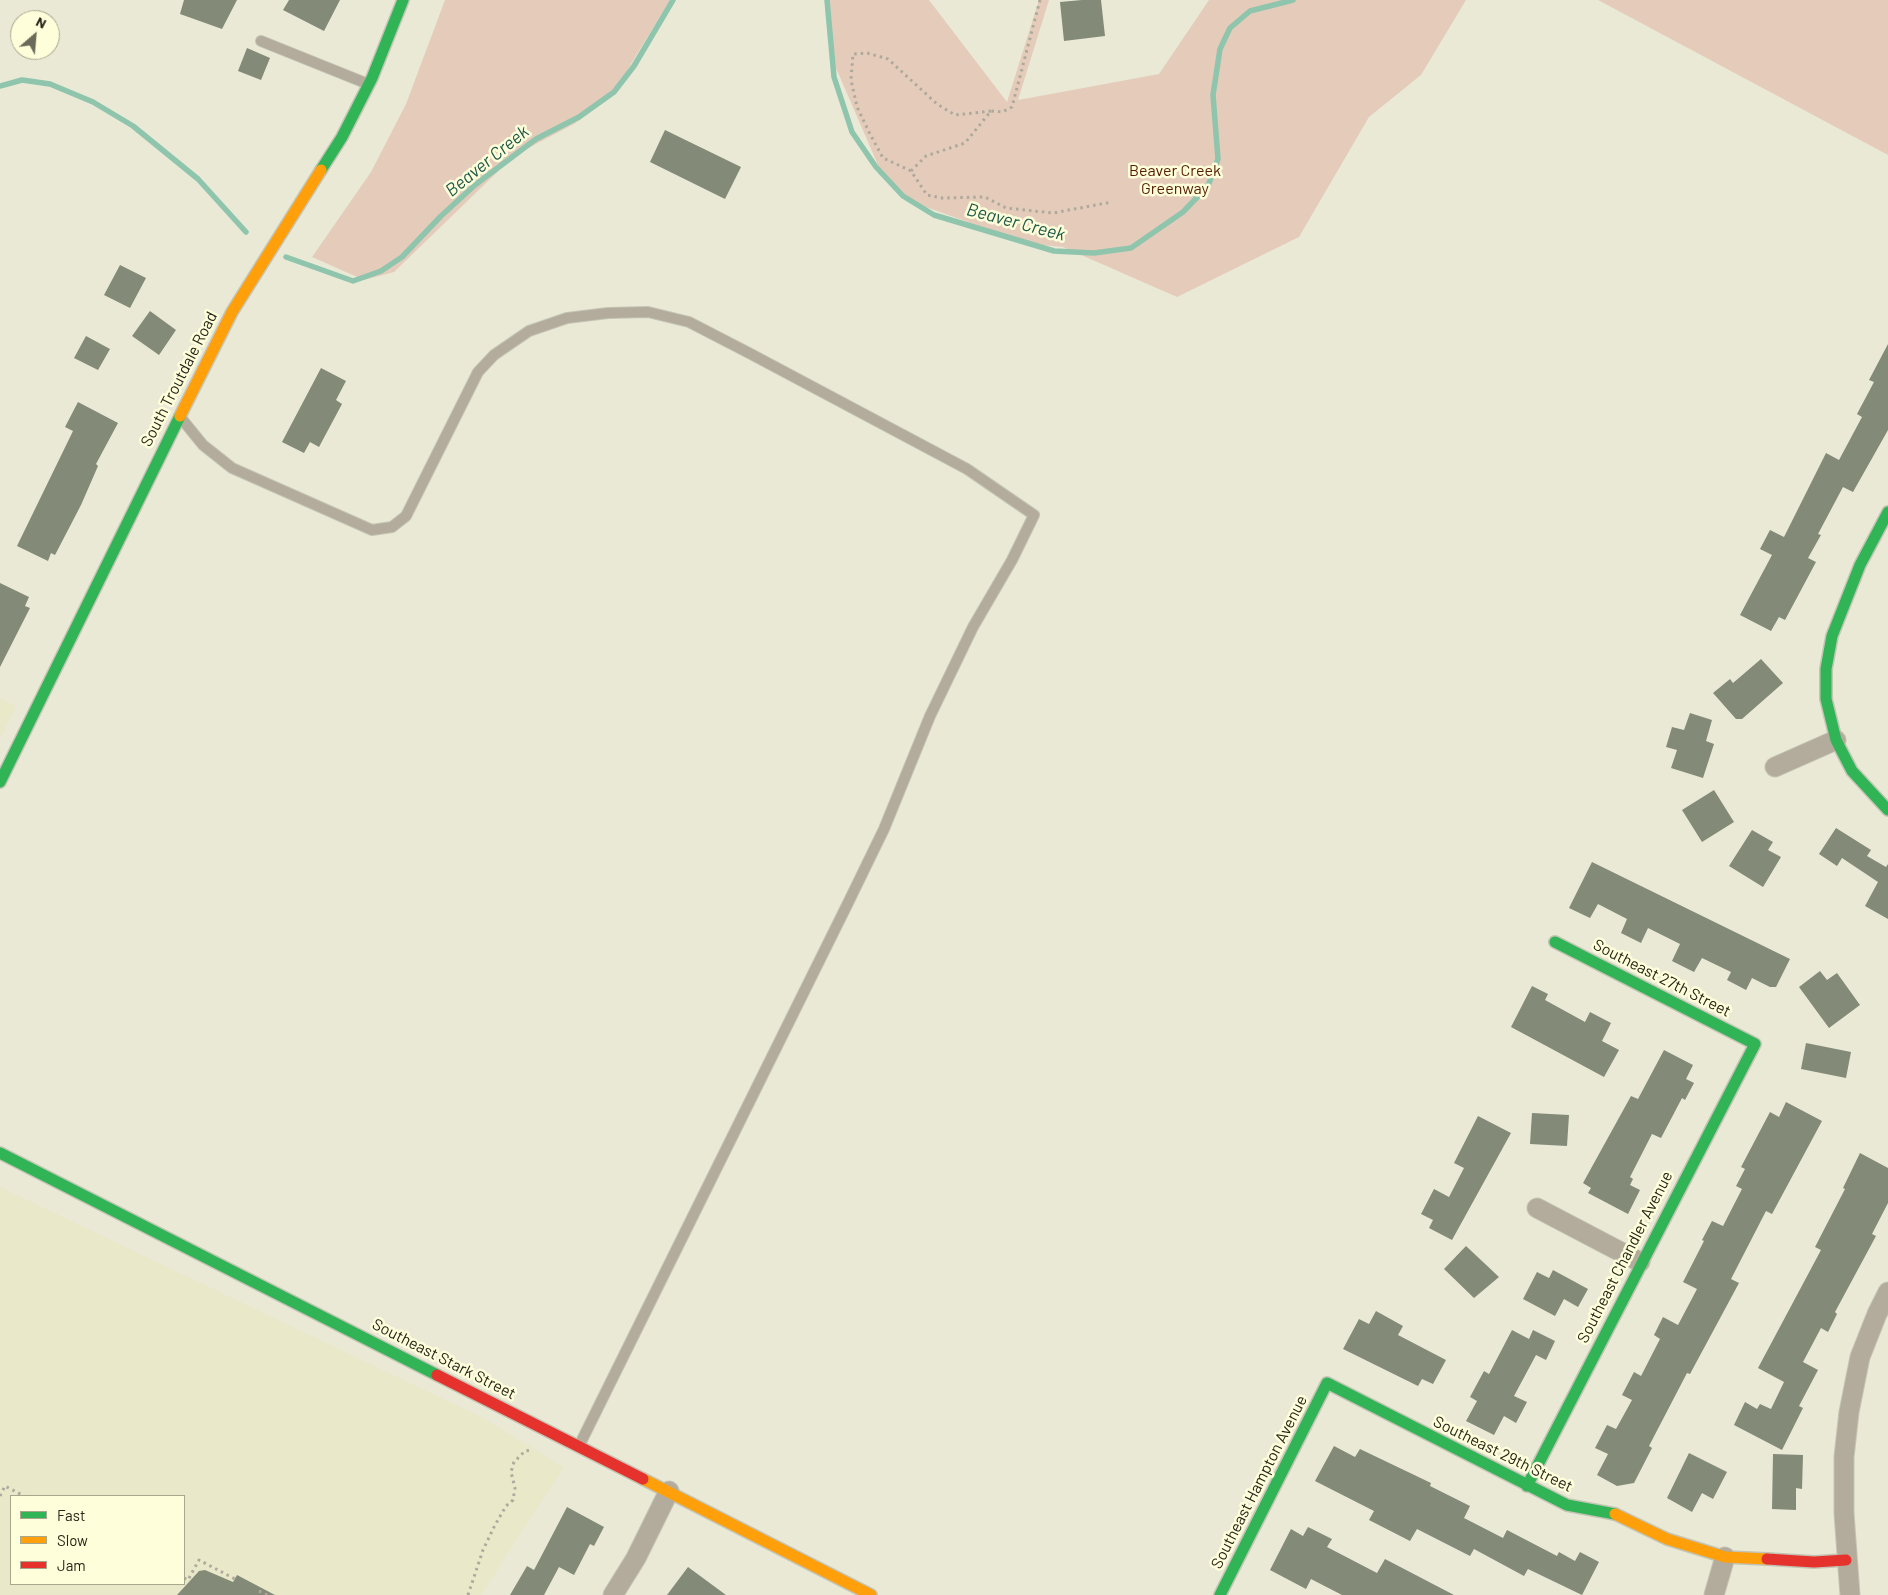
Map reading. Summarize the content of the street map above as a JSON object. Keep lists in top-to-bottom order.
{
  "streets": {
    "main road": [
      "South Troutdale Road",
      "Southeast 27th Street",
      "Southeast Chandler Avenue",
      "Southeast Stark Street",
      "Southeast 29th Street",
      "Southeast Hampton Avenue"
    ]
  },
  "crossings": [
    ["Southeast 27th Street", "Southeast Chandler Avenue"],
    ["Southeast Chandler Avenue", "Southeast 29th Street"],
    ["Southeast 29th Street", "Southeast Hampton Avenue"]
  ],
  "water": ["Beaver Creek"],
  "parks": ["Beaver Creek Greenway"],
  "legend": ["Fast", "Slow", "Jam"],
  "north": "top right"
}
